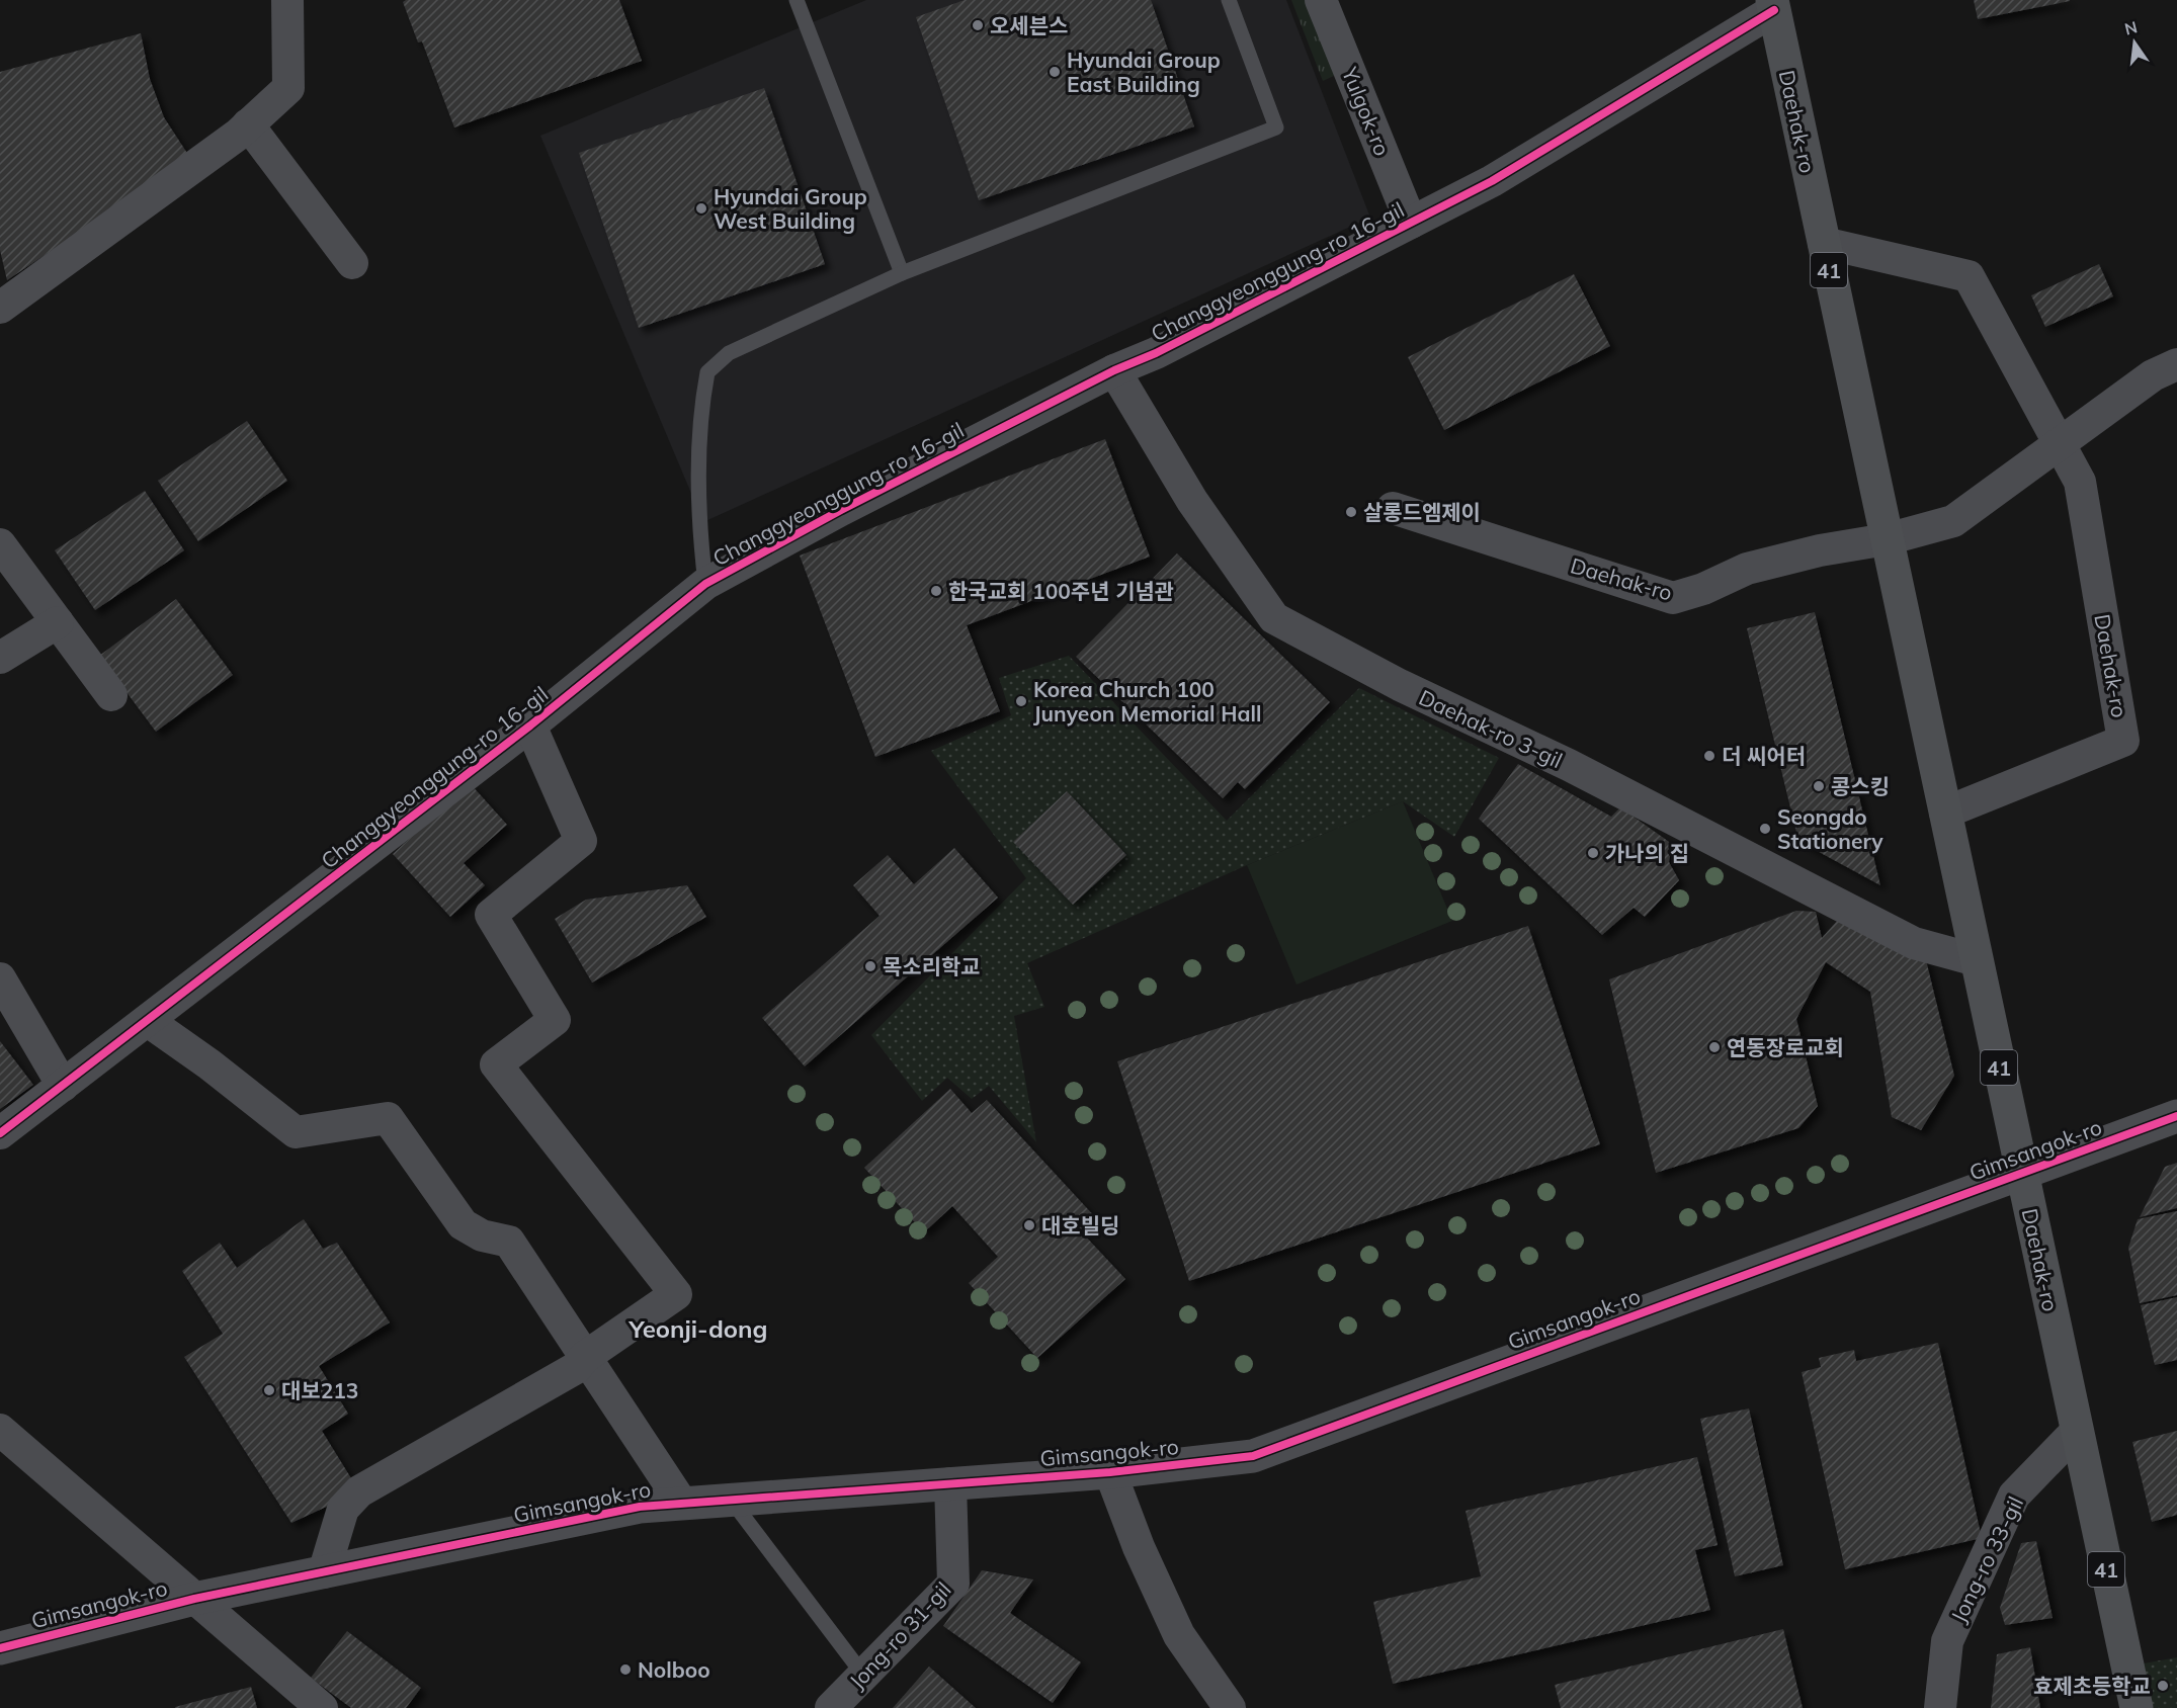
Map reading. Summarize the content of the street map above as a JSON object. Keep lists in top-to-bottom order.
{
  "streets": {
    "main road": ["Daehak-ro", "41"],
    "street": [
      "Yulgok-ro",
      "Changgyeonggung-ro 16-gil",
      "Daehak-ro 3-gil",
      "Gimsangok-ro",
      "Jong-ro 33-gil",
      "Jong-ro 31-gil"
    ]
  },
  "crossings": [
    ["Yulgok-ro", "Changgyeonggung-ro 16-gil"],
    ["Daehak-ro", "Changgyeonggung-ro 16-gil"],
    ["Daehak-ro", "Daehak-ro 3-gil"],
    ["Daehak-ro", "Gimsangok-ro"],
    ["Daehak-ro", "Jong-ro 33-gil"],
    ["Changgyeonggung-ro 16-gil", "Daehak-ro 3-gil"],
    ["Gimsangok-ro", "Jong-ro 31-gil"]
  ],
  "districts": ["Yeonji-dong"],
  "places": [
    "오세븐스",
    "Hyundai Group East Building",
    "Hyundai Group West Building",
    "살롱드엠제이",
    "한국교회 100주년 기념관",
    "Korea Church 100 Junyeon Memorial Hall",
    "더 씨어터",
    "콩스킹",
    "Seongdo Stationery",
    "가나의 집",
    "목소리학교",
    "연동장로교회",
    "대호빌딩",
    "대보213",
    "Nolboo",
    "효제초등학교"
  ],
  "north": "top"
}
